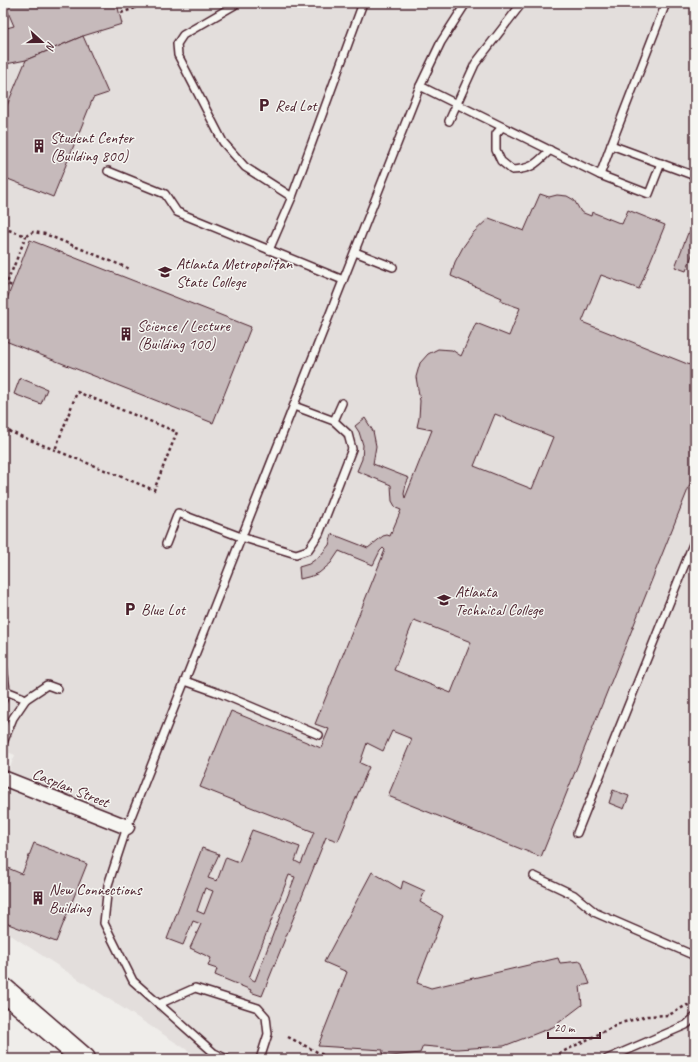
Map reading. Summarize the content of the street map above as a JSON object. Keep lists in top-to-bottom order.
{
  "streets": {
    "street": ["Casplan Street"]
  },
  "places": {
    "parking": ["Red Lot", "Blue Lot"],
    "building": ["Student Center (Building 800)", "Science / Lecture (Building 100)", "New Connections Building"],
    "school or university": ["Atlanta Metropolitan State College", "Atlanta Technical College"]
  },
  "scale_bar": "20 m",
  "north": "right"
}
